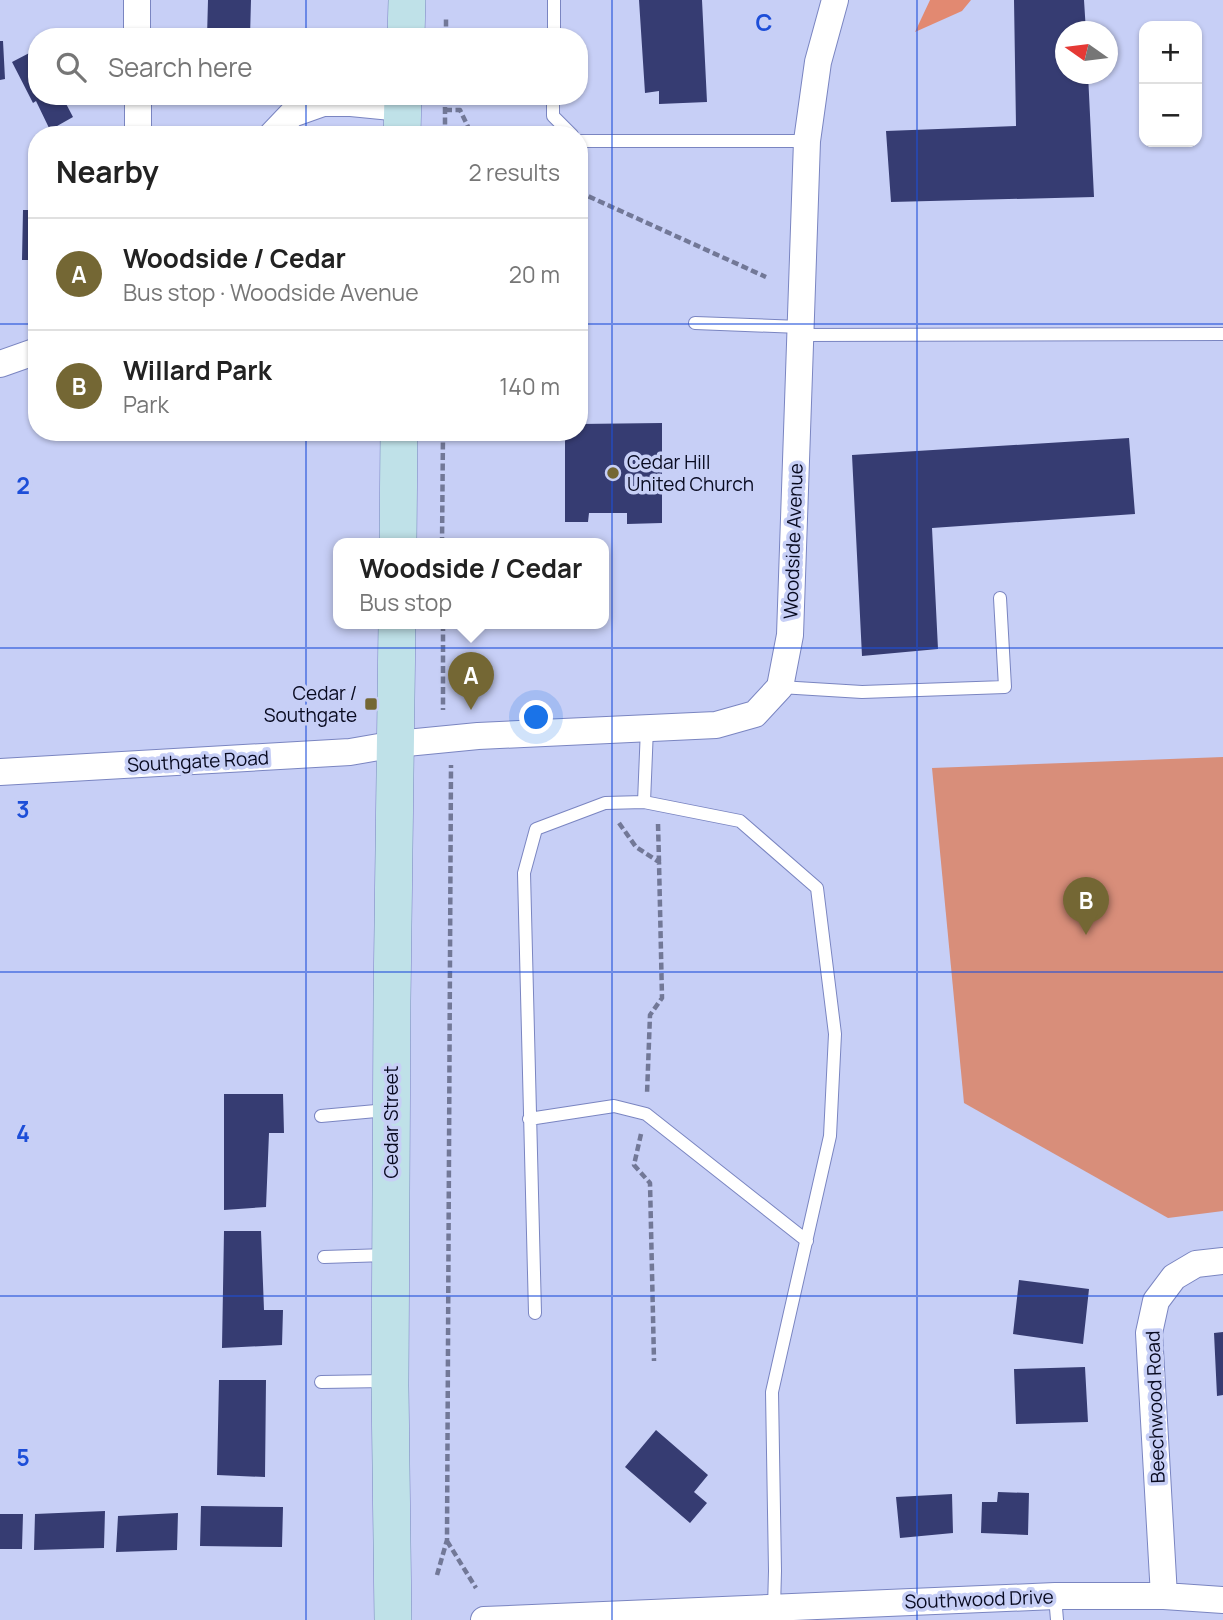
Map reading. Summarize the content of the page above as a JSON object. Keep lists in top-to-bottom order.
{
  "streets": {
    "main road": ["Cedar Street"],
    "street": [
      "Woodside Avenue",
      "Southgate Road",
      "Beechwood Road",
      "Southwood Drive"
    ]
  },
  "crossings": [
    ["Southgate Road", "Cedar Street"],
    ["Beechwood Road", "Southwood Drive"]
  ],
  "places": {
    "other": ["Cedar Hill United Church"],
    "transit": ["Cedar / Southgate"]
  },
  "north": "left",
  "page": {
    "map_buttons": ["+", "−"],
    "search": "Search here",
    "heading": ["Nearby", "2 results"],
    "list": [
      {
        "mark": "A",
        "name": "Woodside / Cedar",
        "note": "Bus stop · Woodside Avenue",
        "value": "20 m"
      },
      {
        "mark": "B",
        "name": "Willard Park",
        "note": "Park",
        "value": "140 m"
      }
    ],
    "popup": ["Woodside / Cedar", "Bus stop"],
    "pins": ["A", "B"]
  },
  "grid": {
    "columns": ["C"],
    "rows": [
      "2",
      "3",
      "4",
      "5"
    ]
  }
}
